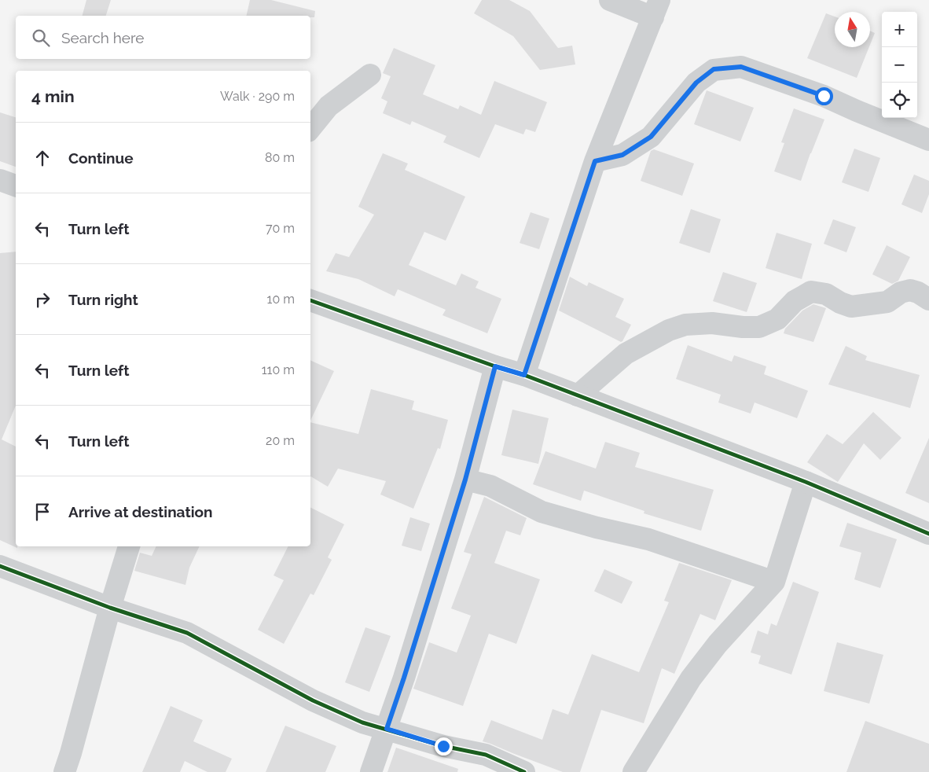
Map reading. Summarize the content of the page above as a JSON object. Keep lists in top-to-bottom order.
{
  "north": "top",
  "page": {
    "map_buttons": ["+", "−"],
    "search": "Search here",
    "heading": ["4 min", "Walk · 290 m"],
    "list": [
      ["Continue", "80 m"],
      ["Turn left", "70 m"],
      ["Turn right", "10 m"],
      ["Turn left", "110 m"],
      ["Turn left", "20 m"],
      "Arrive at destination"
    ]
  }
}
